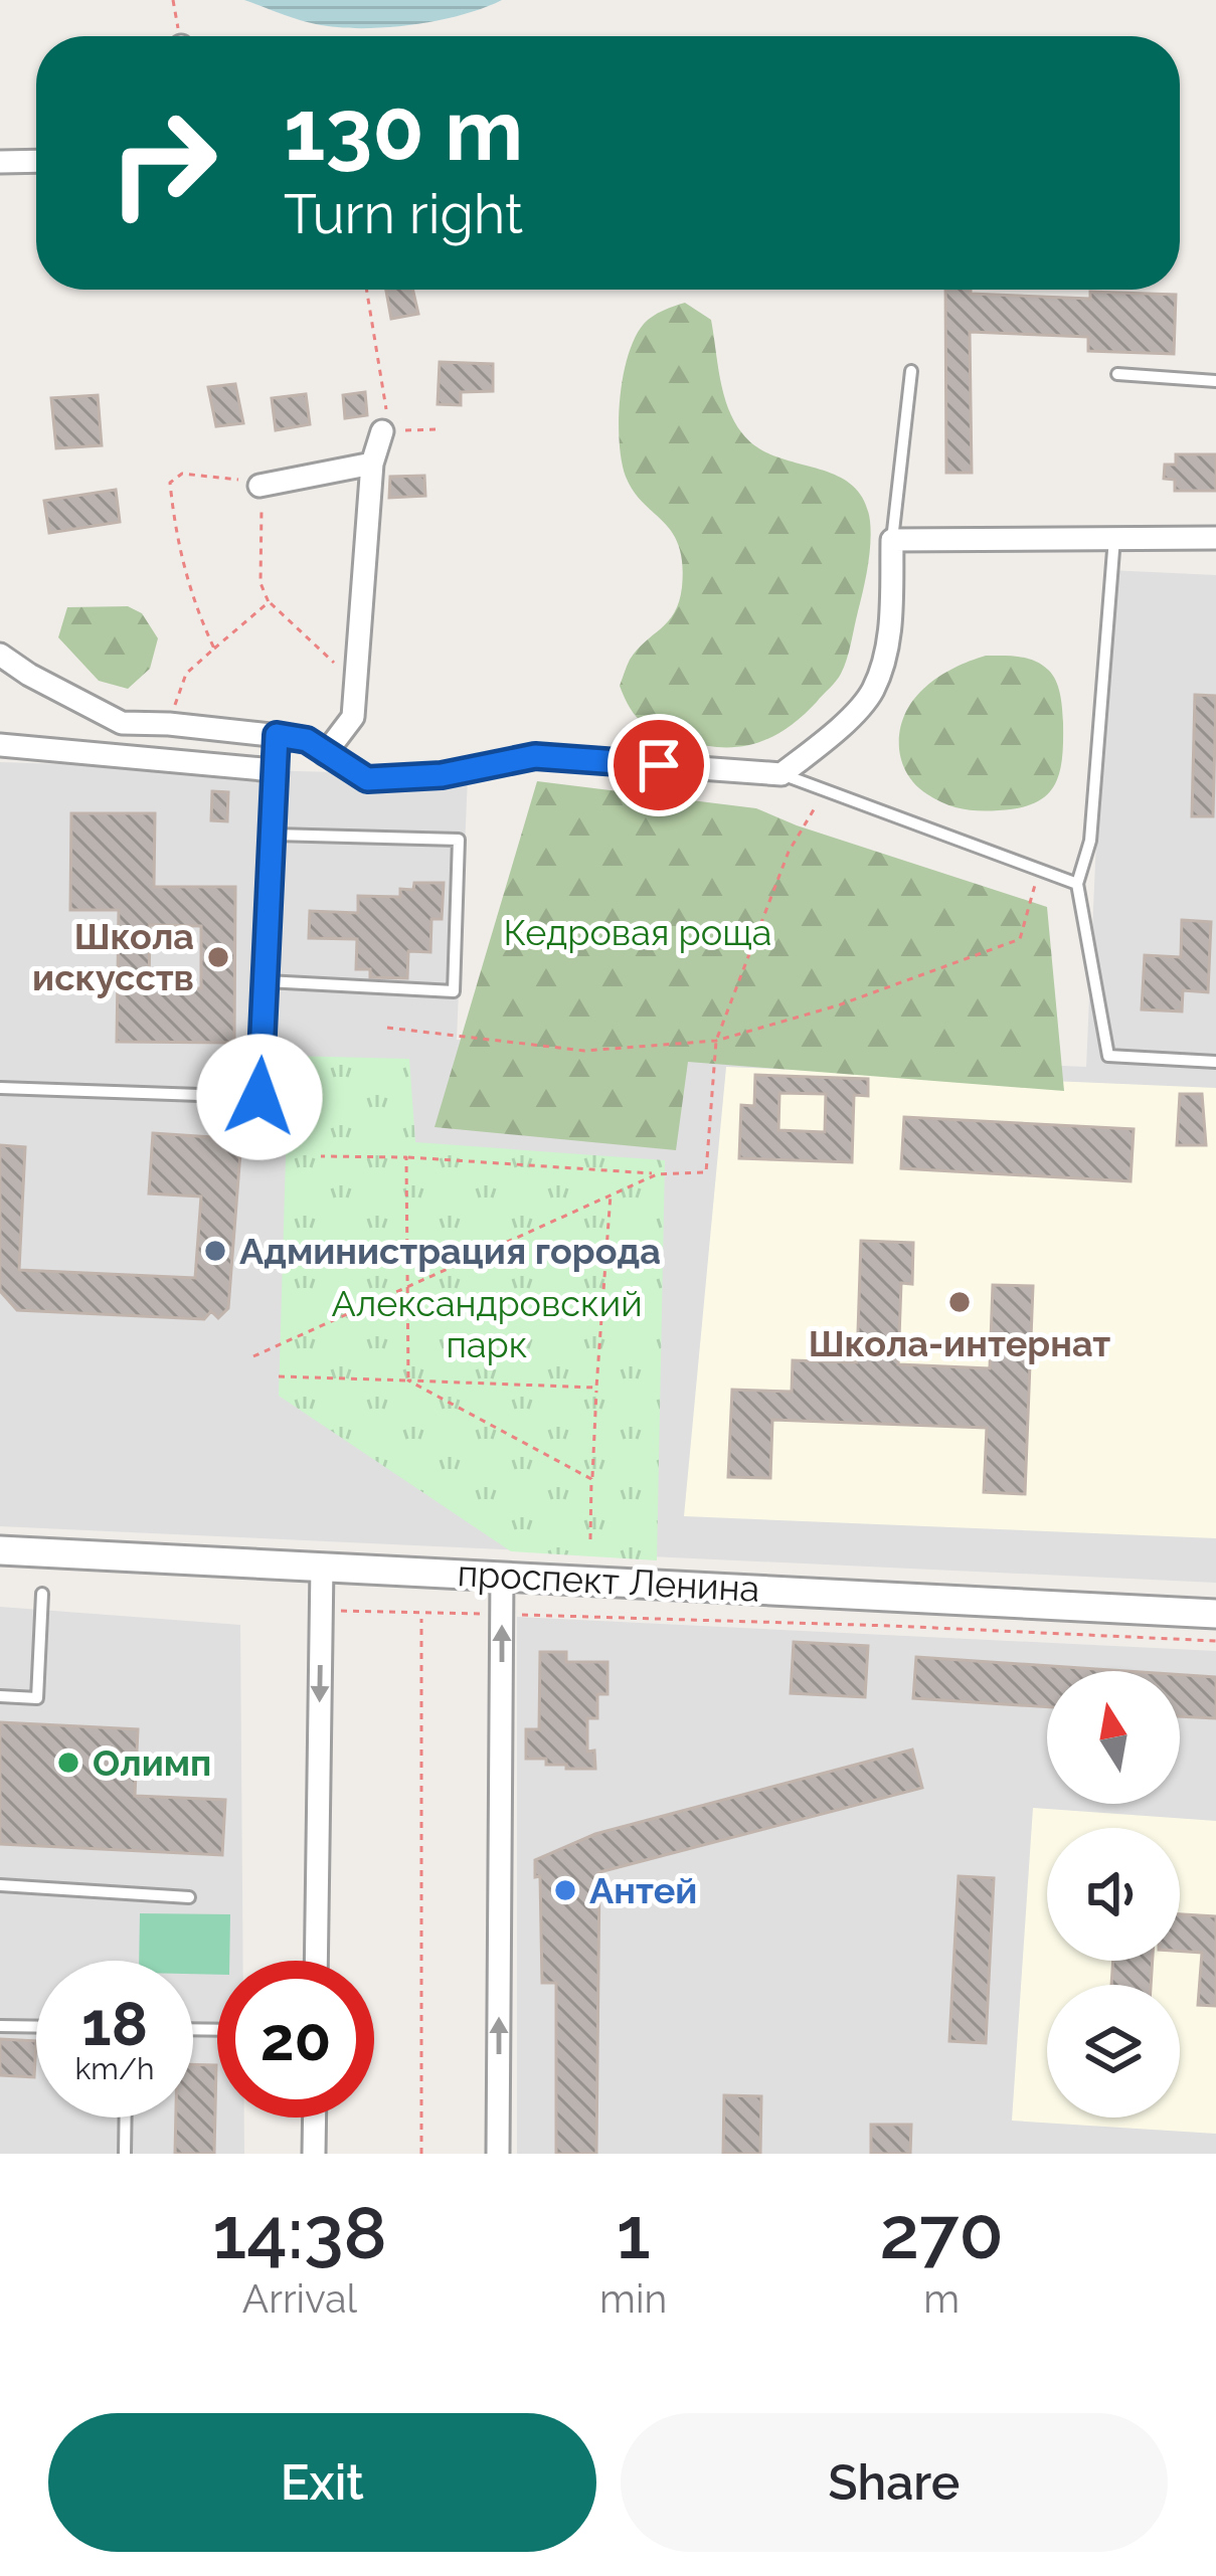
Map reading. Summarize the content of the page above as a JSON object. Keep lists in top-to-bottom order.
{
  "streets": {
    "street": ["проспект Ленина"]
  },
  "parks": ["Кедровая роща", "Александровский парк"],
  "places": [
    "Школа искусcтв",
    "Администрация города",
    "Школа-интернат",
    "Олимп",
    "Антей"
  ],
  "north": "top",
  "page": {
    "turn": ["130 m", "Turn right"],
    "speed": "18 km/h",
    "limit": "20",
    "eta": [
      "14:38",
      "Arrival",
      "1",
      "min",
      "270",
      "m"
    ],
    "buttons": ["Exit", "Share"]
  }
}
